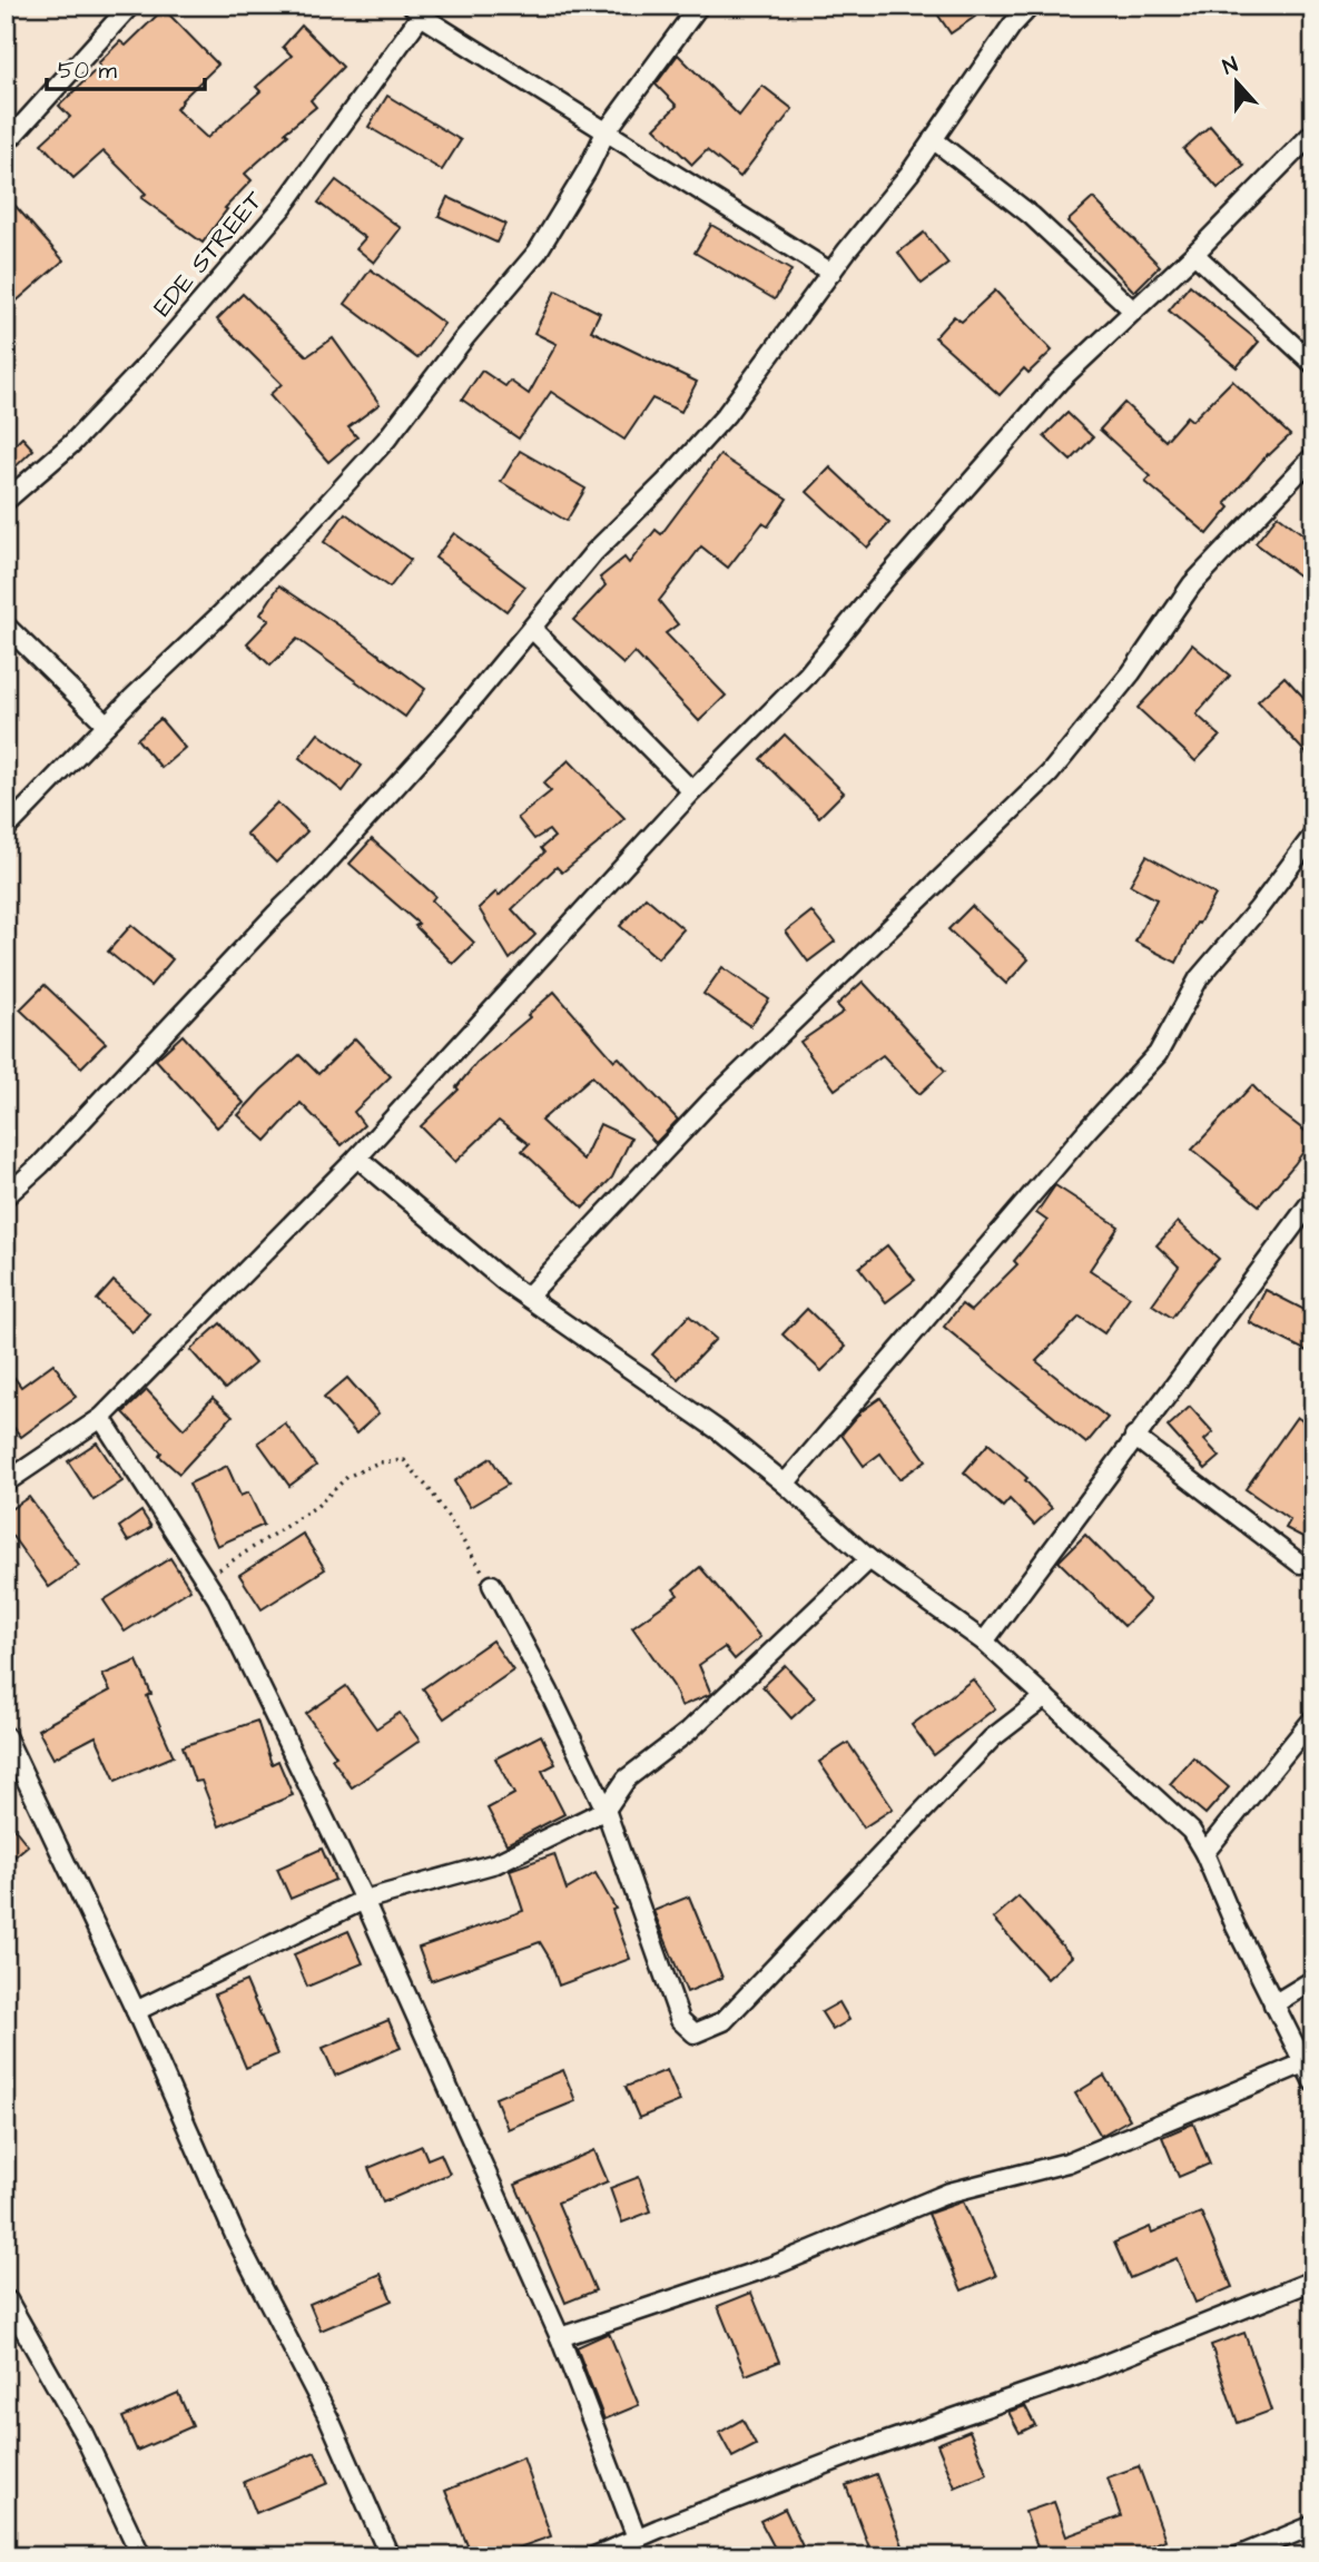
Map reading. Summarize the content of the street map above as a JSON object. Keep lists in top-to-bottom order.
{
  "streets": {
    "street": ["EDE STREET"]
  },
  "scale_bar": "50 m",
  "north": "top"
}
